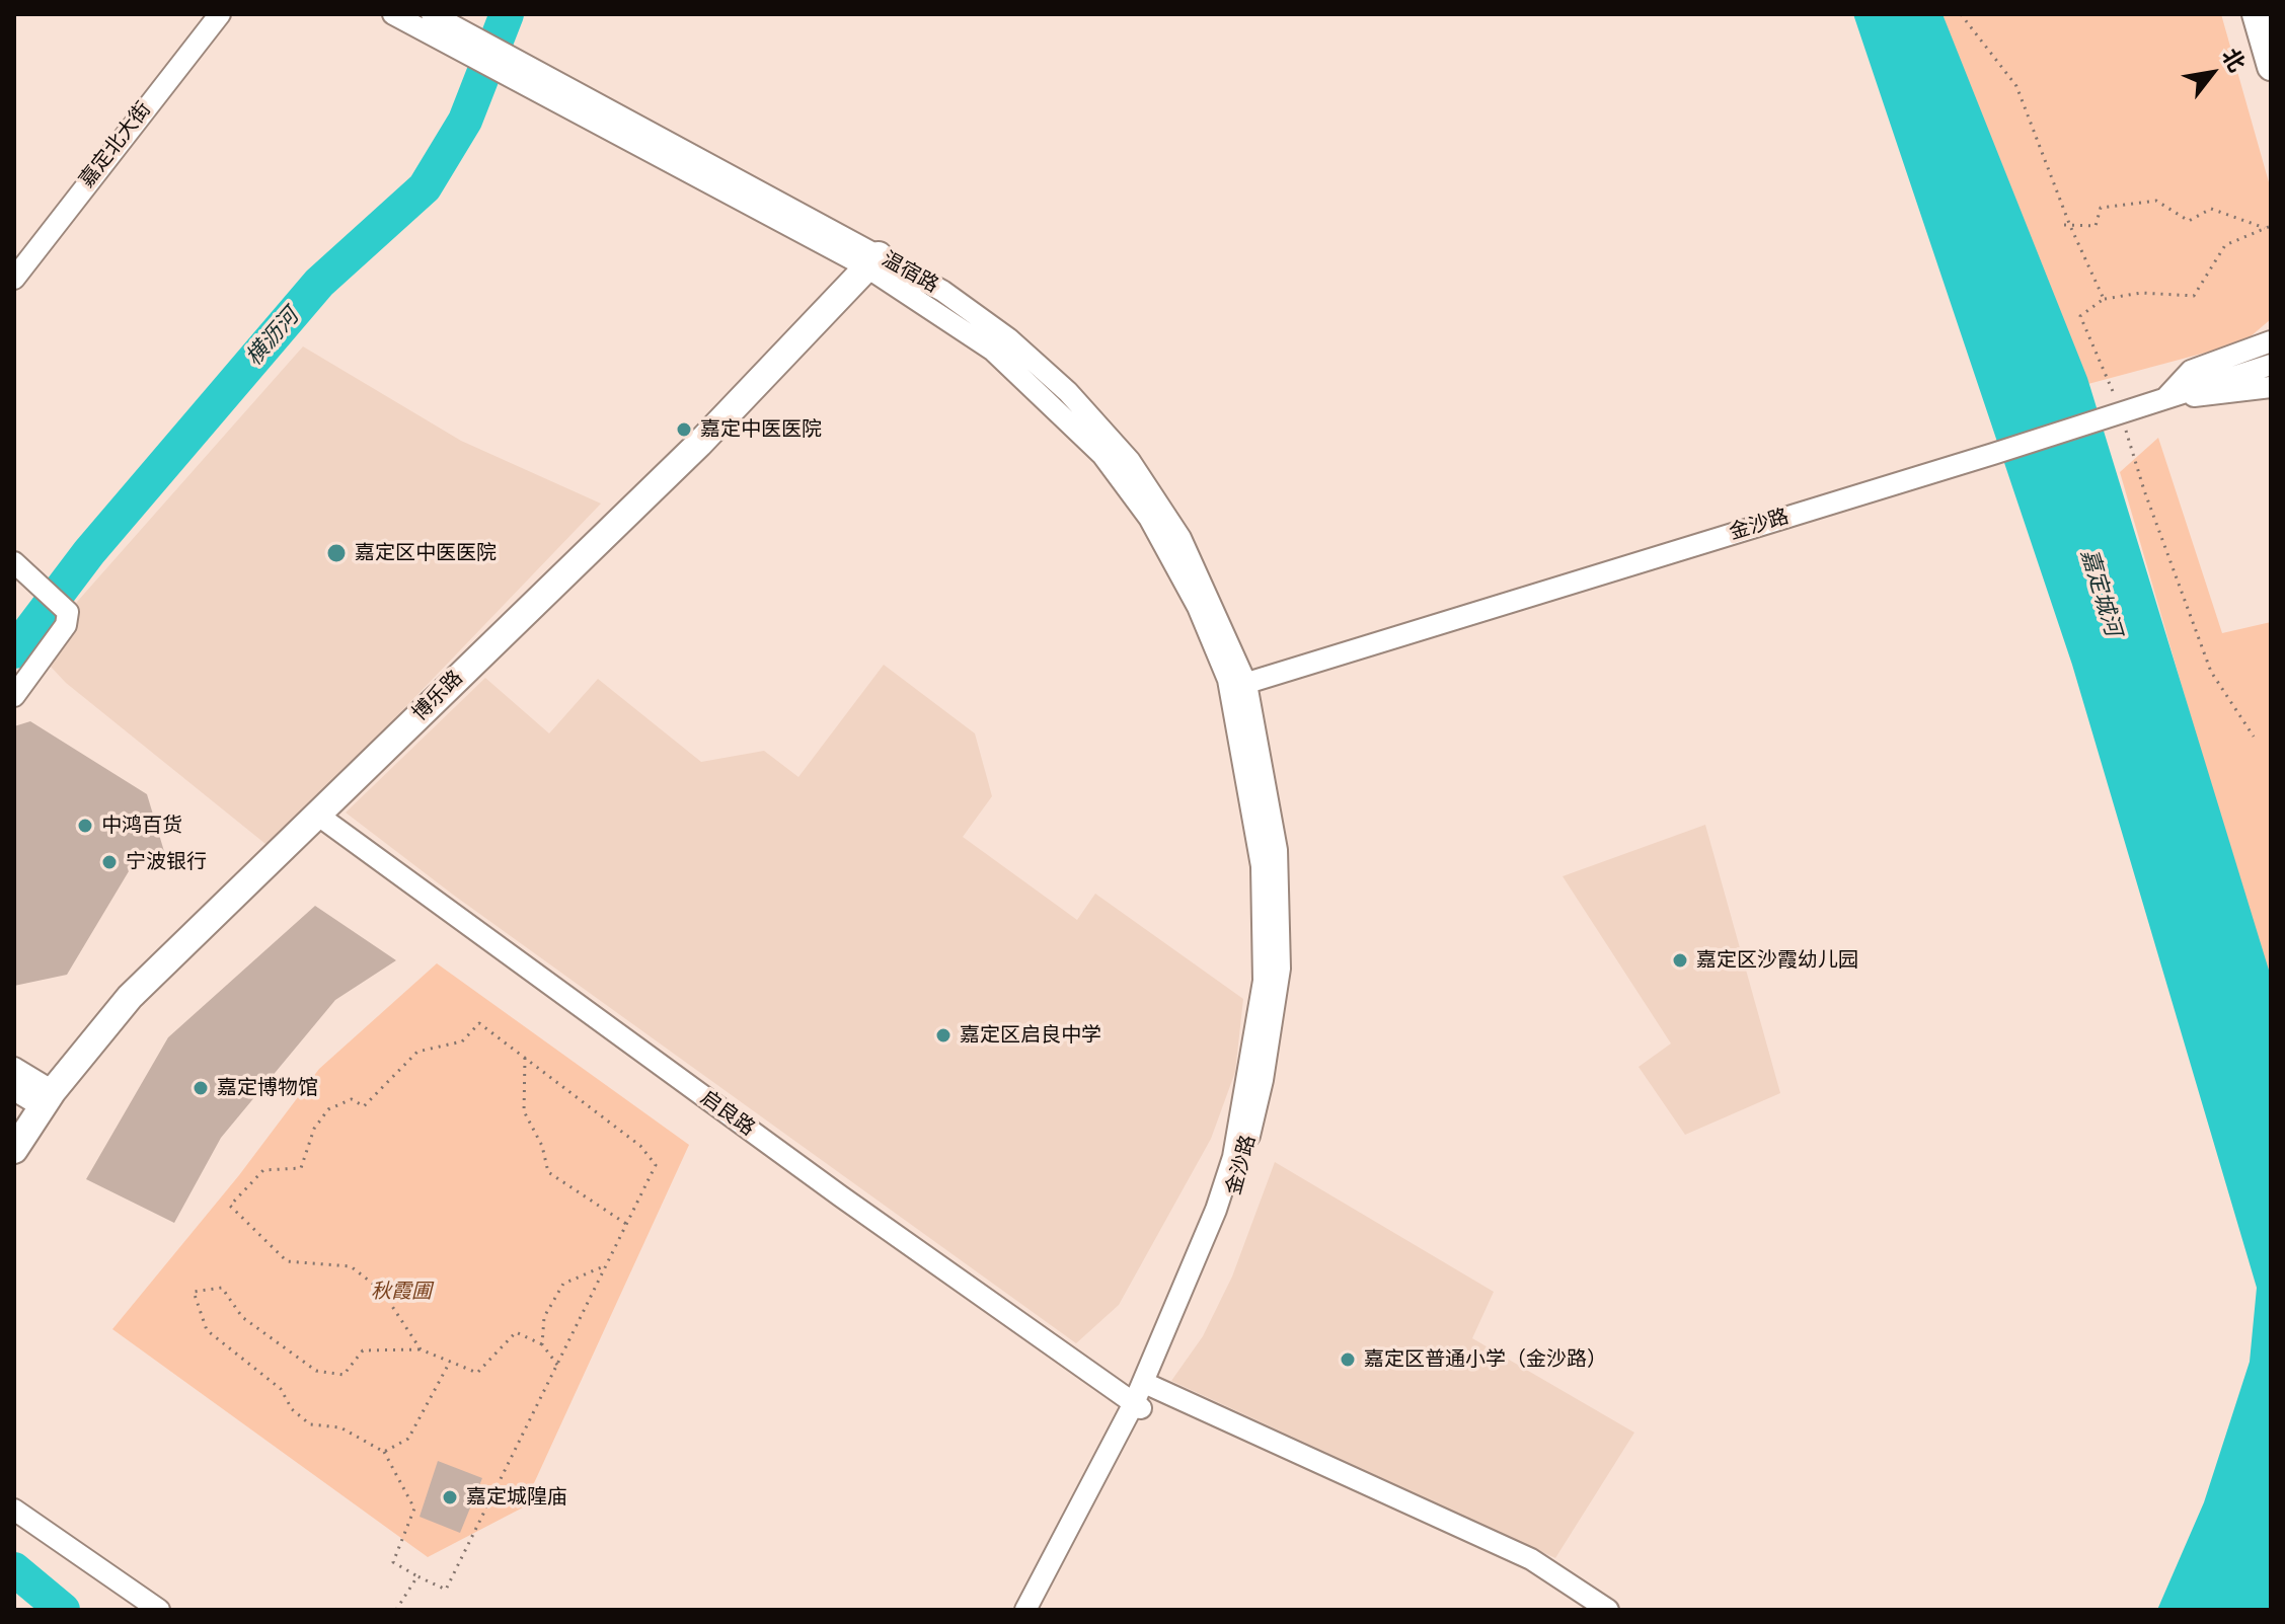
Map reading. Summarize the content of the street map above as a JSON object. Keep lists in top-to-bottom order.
{
  "streets": {
    "main road": ["博乐路"],
    "street": ["嘉定北大街", "金沙路", "启良路"]
  },
  "crossings": [
    ["金沙路", "启良路"],
    ["博乐路", "启良路"]
  ],
  "water": ["横沥河", "嘉定城河"],
  "parks": ["秋霞圃"],
  "places": [
    "嘉定中医医院",
    "嘉定区中医医院",
    "中鸿百货",
    "宁波银行",
    "嘉定区沙霞幼儿园",
    "嘉定区启良中学",
    "嘉定博物馆",
    "嘉定区普通小学（金沙路）",
    "嘉定城隍庙"
  ],
  "north": "top right"
}
